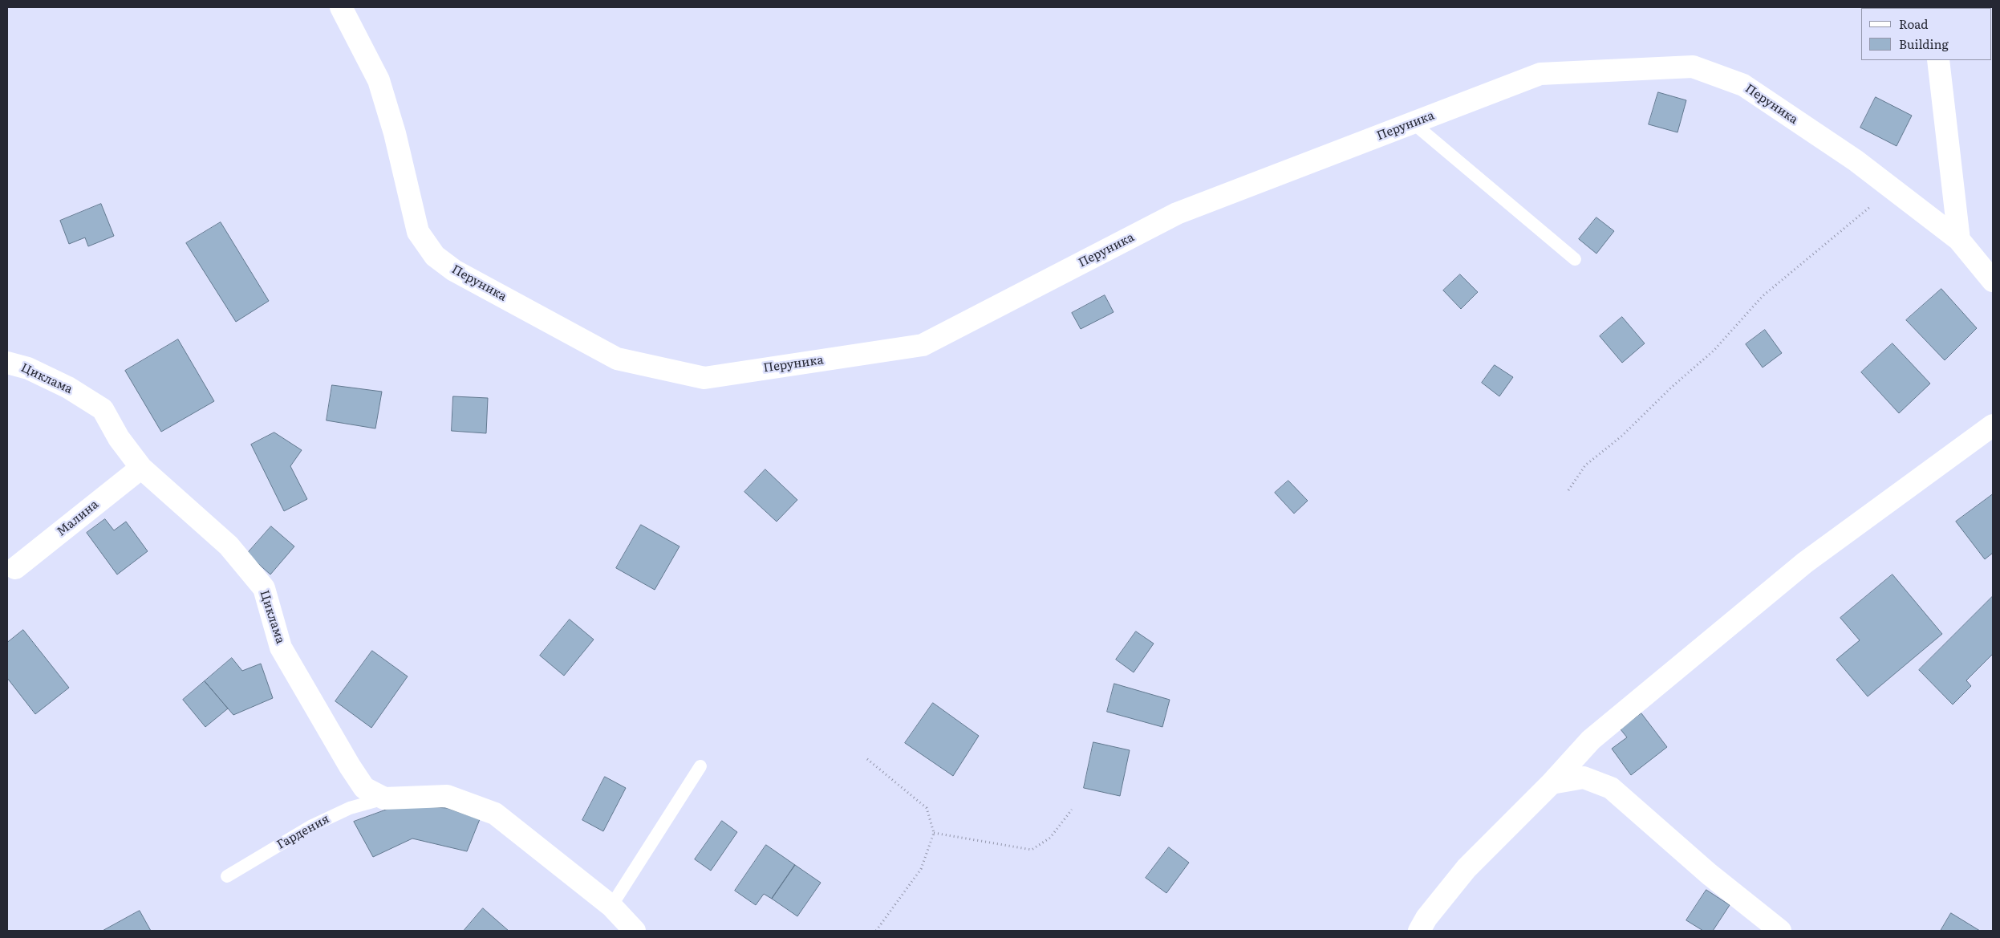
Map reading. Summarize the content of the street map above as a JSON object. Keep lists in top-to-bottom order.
{
  "streets": {
    "street": ["Перуника", "Циклама", "Малина"],
    "lane": ["Гардения"]
  },
  "crossings": [
    ["Циклама", "Малина"],
    ["Циклама", "Гардения"]
  ],
  "legend": ["Road", "Building"]
}
